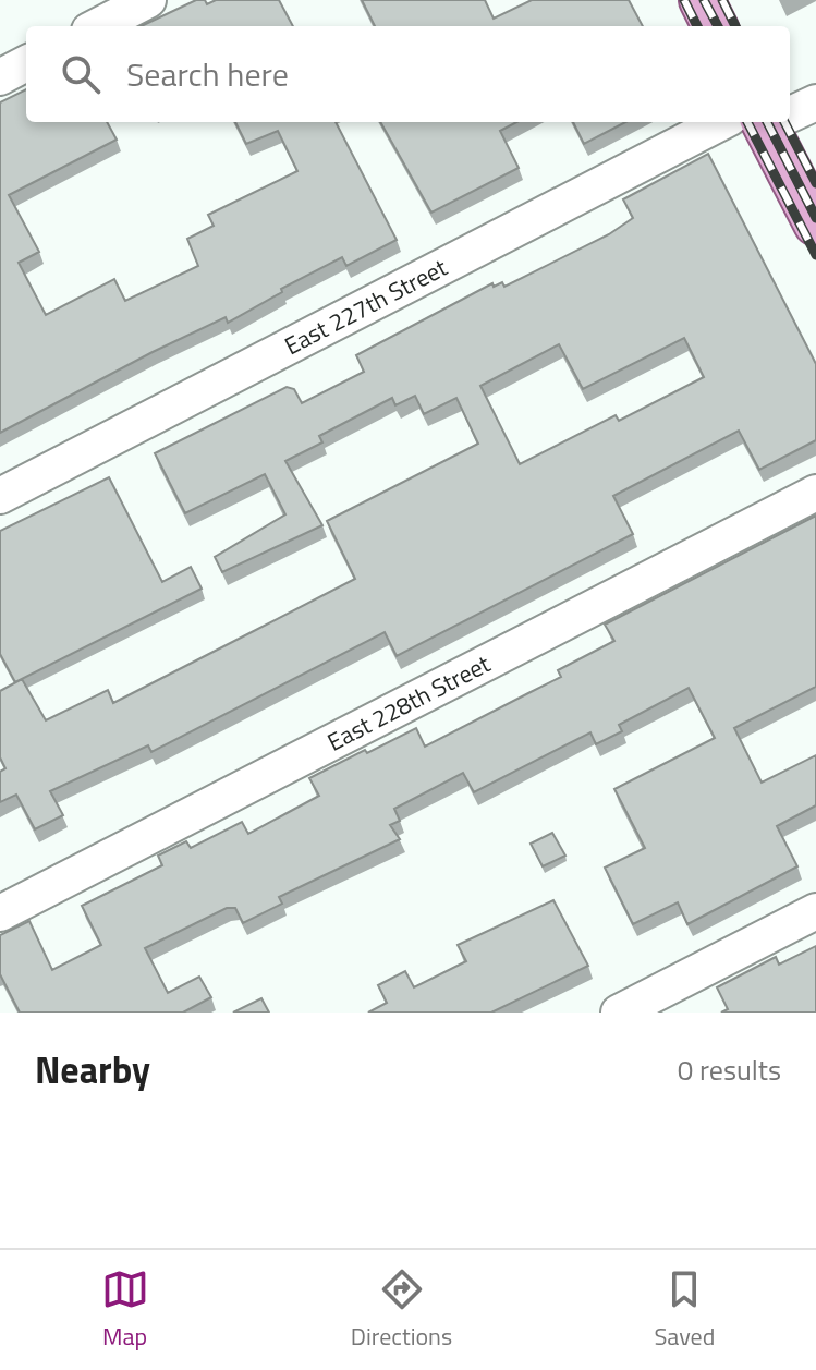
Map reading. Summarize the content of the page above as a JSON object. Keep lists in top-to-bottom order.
{
  "streets": {
    "street": ["East 227th Street", "East 228th Street"]
  },
  "page": {
    "search": "Search here",
    "heading": ["Nearby", "0 results"],
    "nav": ["Map", "Directions", "Saved"]
  }
}
